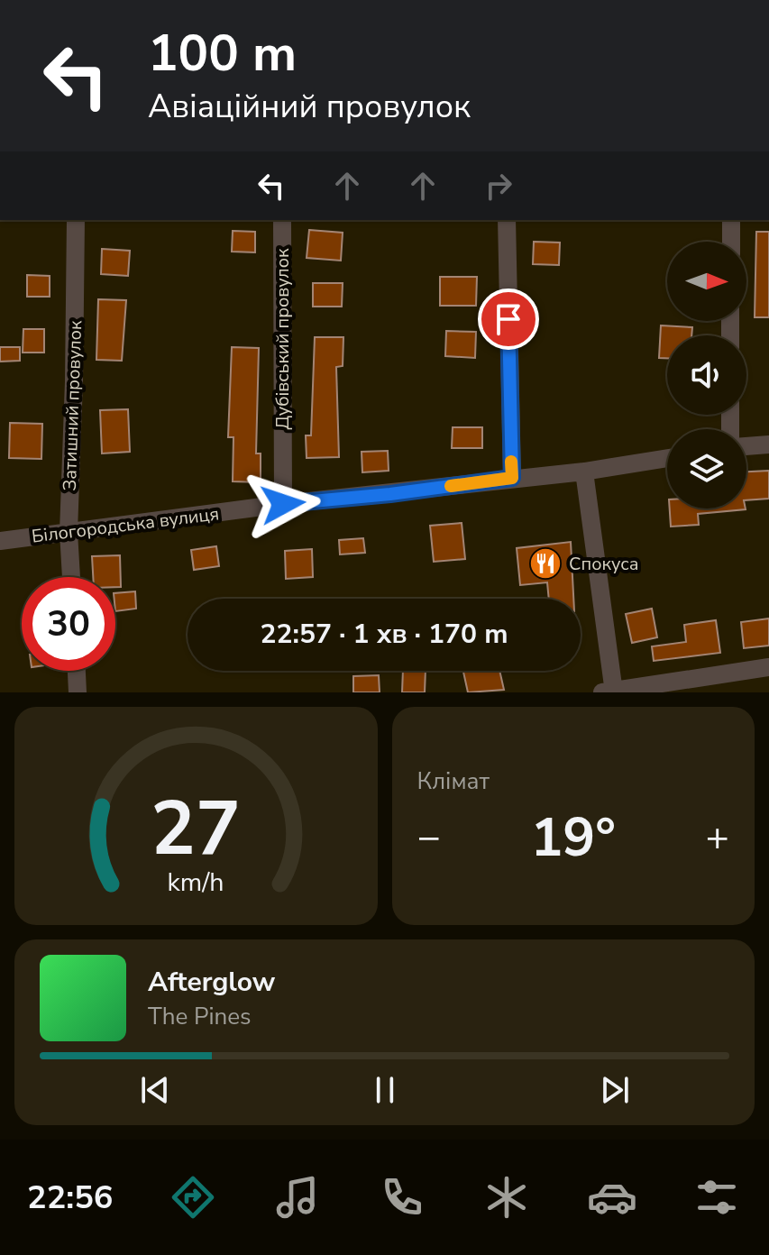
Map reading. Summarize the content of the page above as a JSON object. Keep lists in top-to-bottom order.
{
  "streets": {
    "street": ["Дубівський провулок", "Затишний провулок", "Білогородська вулиця"]
  },
  "crossings": [
    ["Дубівський провулок", "Білогородська вулиця"],
    ["Затишний провулок", "Білогородська вулиця"]
  ],
  "places": {
    "restaurant": ["Спокуса"]
  },
  "north": "right",
  "page": {
    "turn": ["100 m", "Авіаційний провулок"],
    "limit": "30",
    "trip": "22:57 · 1 хв · 170 m",
    "tile": "Клімат",
    "heat": ["−", "19°", "+"],
    "song": ["Afterglow", "The Pines"],
    "tabs": "22:56",
    "gauge": ["27", "km/h"]
  }
}
